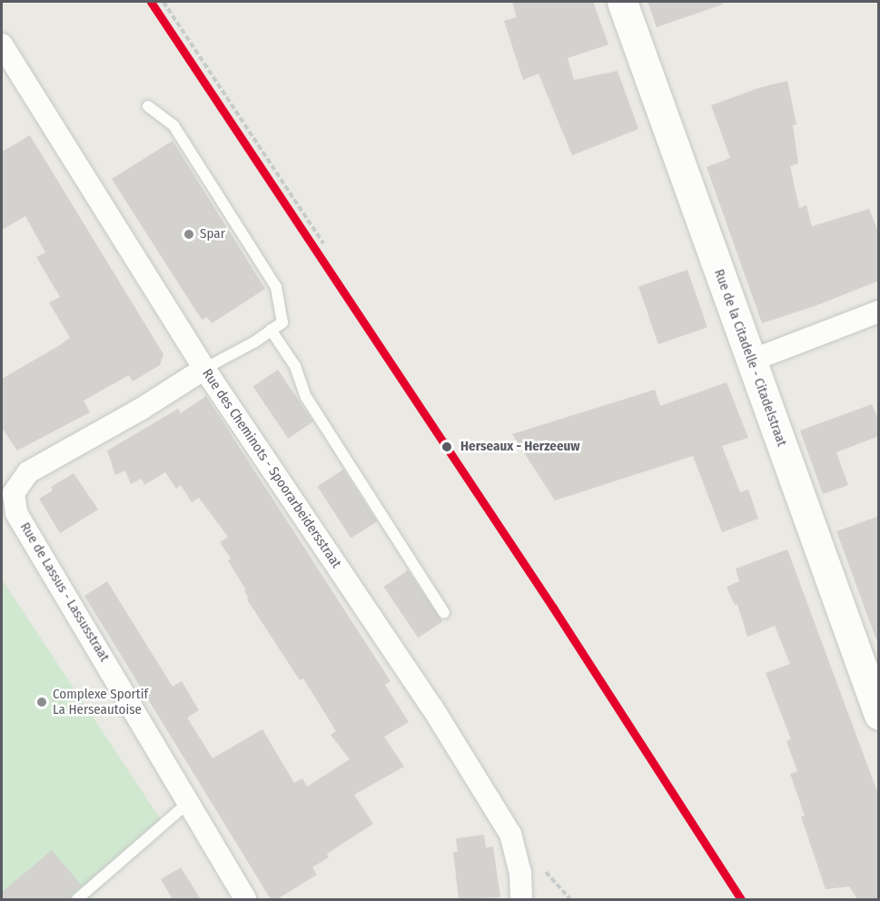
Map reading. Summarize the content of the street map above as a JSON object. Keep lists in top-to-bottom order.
{
  "streets": {
    "street": ["Rue de la Citadelle - Citadelstraat", "Rue des Cheminots - Spoorarbeidersstraat", "Rue de Lassus - Lassusstraat"]
  },
  "crossings": [
    ["Rue des Cheminots - Spoorarbeidersstraat", "Rue de Lassus - Lassusstraat"]
  ],
  "places": ["Spar", "Herseaux - Herzeeuw", "Complexe Sportif La Herseautoise"]
}
